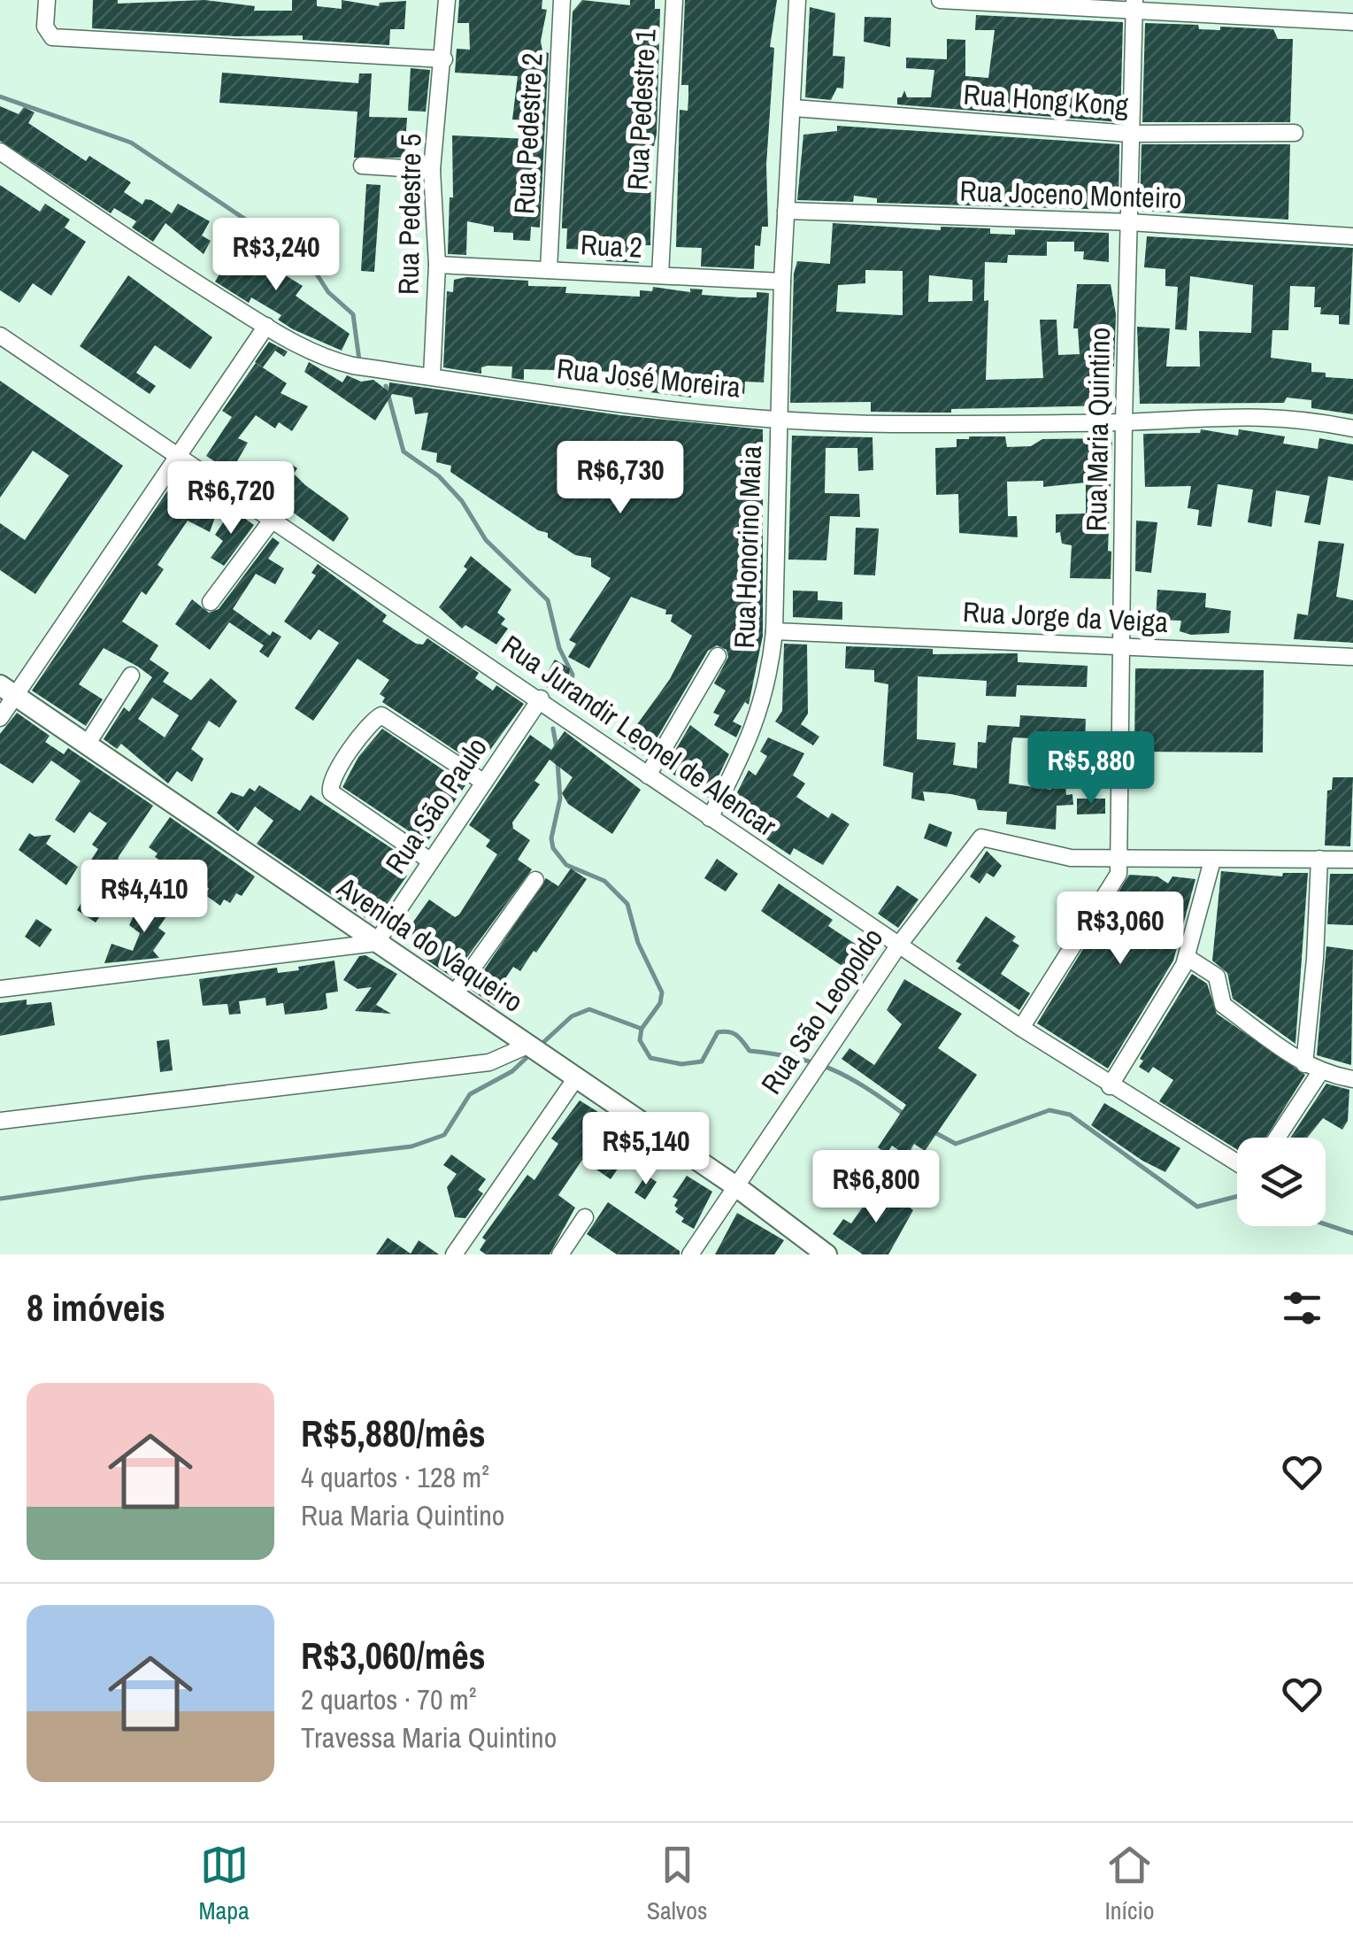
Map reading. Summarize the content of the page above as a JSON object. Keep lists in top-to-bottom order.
{
  "streets": {
    "street": [
      "Rua Hong Kong",
      "Rua Pedestre 1",
      "Rua Pedestre 2",
      "Rua Joceno Monteiro",
      "Rua Pedestre 5",
      "Rua 2",
      "Rua José Moreira",
      "Rua Maria Quintino",
      "Rua Honorino Maia",
      "Rua Jorge da Veiga",
      "Rua Jurandir Leonel de Alencar",
      "Rua São Paulo",
      "Avenida do Vaqueiro",
      "Rua São Leopoldo"
    ]
  },
  "crossings": [
    ["Rua Hong Kong", "Rua Maria Quintino"],
    ["Rua Hong Kong", "Rua Honorino Maia"],
    ["Rua Pedestre 1", "Rua 2"],
    ["Rua Pedestre 2", "Rua 2"],
    ["Rua Joceno Monteiro", "Rua Maria Quintino"],
    ["Rua Joceno Monteiro", "Rua Honorino Maia"],
    ["Rua Pedestre 5", "Rua 2"],
    ["Rua Pedestre 5", "Rua José Moreira"],
    ["Rua 2", "Rua Honorino Maia"],
    ["Rua José Moreira", "Rua Maria Quintino"],
    ["Rua José Moreira", "Rua Honorino Maia"],
    ["Rua Maria Quintino", "Rua Jorge da Veiga"],
    ["Rua Maria Quintino", "Rua São Leopoldo"],
    ["Rua Honorino Maia", "Rua Jorge da Veiga"],
    ["Rua Honorino Maia", "Rua Jurandir Leonel de Alencar"],
    ["Rua Jurandir Leonel de Alencar", "Rua São Paulo"],
    ["Rua Jurandir Leonel de Alencar", "Rua São Leopoldo"],
    ["Rua São Paulo", "Avenida do Vaqueiro"],
    ["Avenida do Vaqueiro", "Rua São Leopoldo"]
  ],
  "page": {
    "price": [
      "R$3,240",
      "R$6,730",
      "R$6,720",
      "R$5,880",
      "R$4,410",
      "R$3,060",
      "R$5,140",
      "R$6,800"
    ],
    "heading": "8 imóveis",
    "list": [
      {
        "name": "R$5,880/mês",
        "note": "4 quartos · 128 m² · Rua Maria Quintino"
      },
      {
        "name": "R$3,060/mês",
        "note": "2 quartos · 70 m² · Travessa Maria Quintino"
      }
    ],
    "tabs": ["Mapa", "Salvos", "Início"]
  }
}
